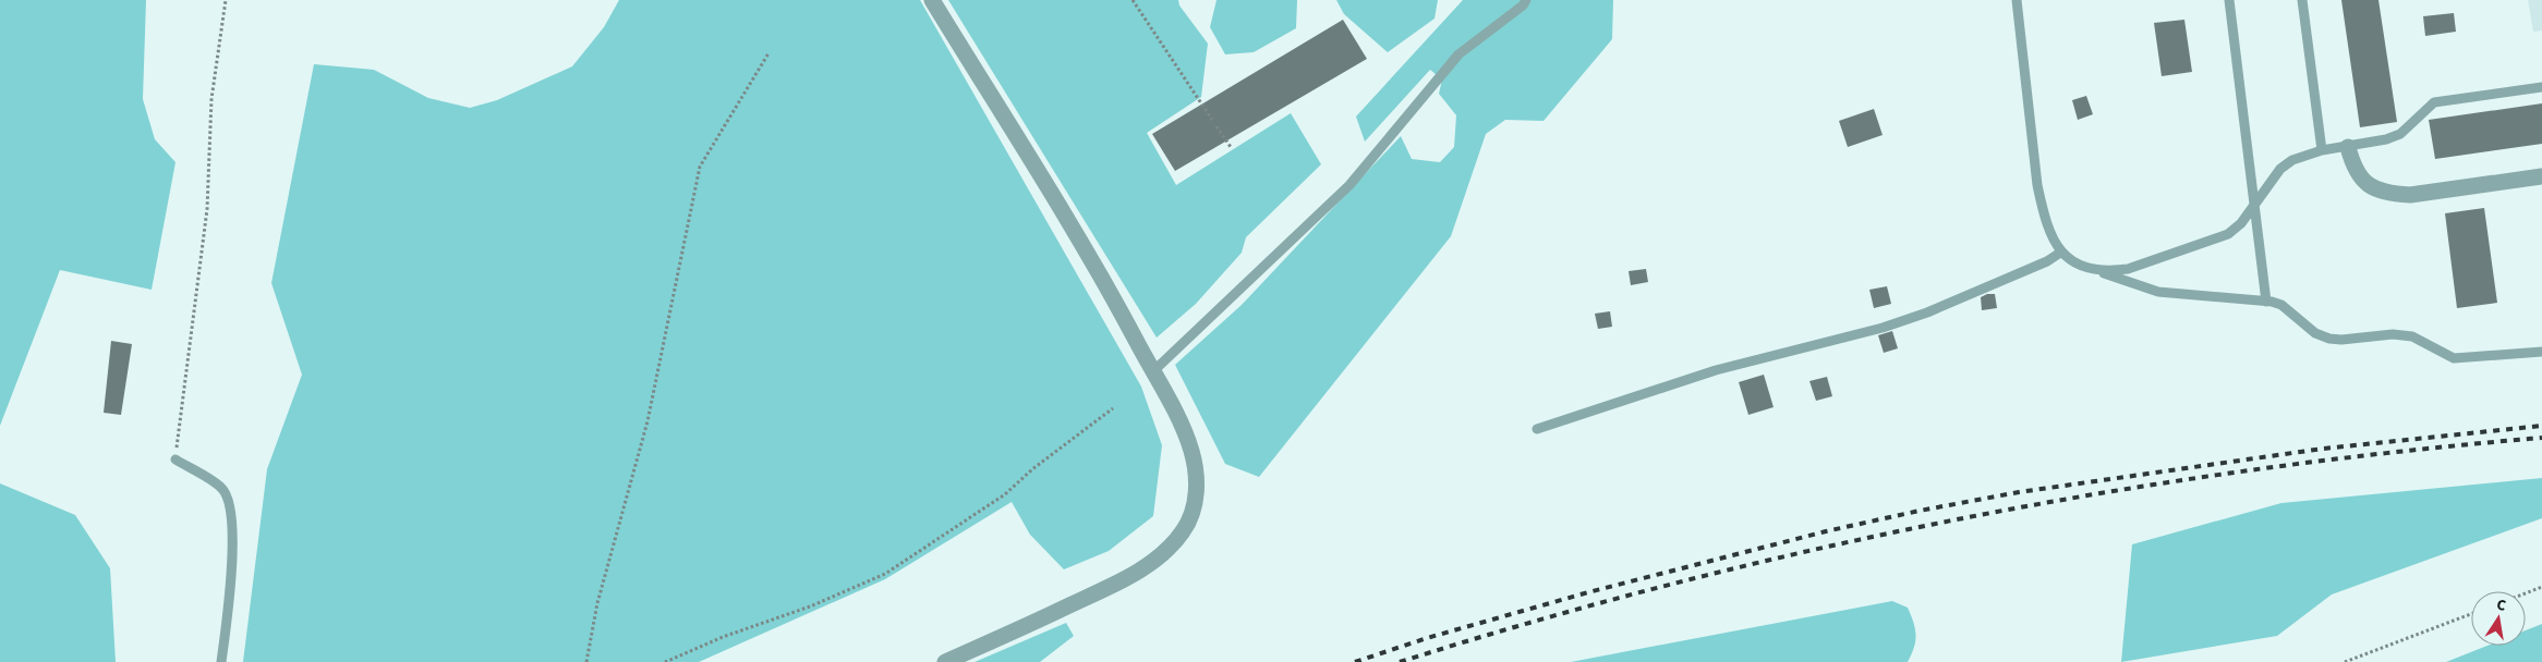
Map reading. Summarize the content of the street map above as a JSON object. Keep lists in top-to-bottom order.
{
  "north": "top"
}
